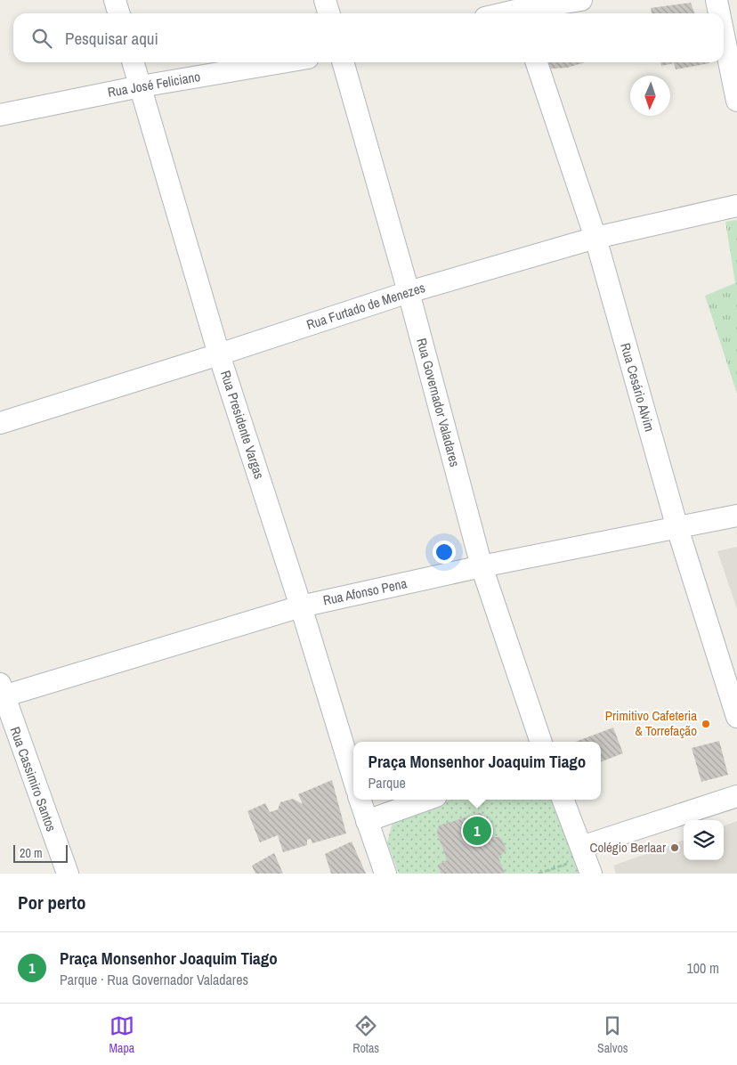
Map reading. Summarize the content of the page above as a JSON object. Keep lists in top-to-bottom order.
{
  "streets": {
    "street": [
      "Rua José Feliciano",
      "Rua Furtado de Menezes",
      "Rua Cesário Alvim",
      "Rua Governador Valadares",
      "Rua Presidente Vargas",
      "Rua Afonso Pena",
      "Rua Cassimiro Santos"
    ]
  },
  "crossings": [
    ["Rua José Feliciano", "Rua Presidente Vargas"],
    ["Rua Furtado de Menezes", "Rua Cesário Alvim"],
    ["Rua Furtado de Menezes", "Rua Governador Valadares"],
    ["Rua Furtado de Menezes", "Rua Presidente Vargas"],
    ["Rua Cesário Alvim", "Rua Afonso Pena"],
    ["Rua Governador Valadares", "Rua Afonso Pena"],
    ["Rua Presidente Vargas", "Rua Afonso Pena"],
    ["Rua Afonso Pena", "Rua Cassimiro Santos"]
  ],
  "places": ["Primitivo Cafeteria & Torrefação", "Colégio Berlaar"],
  "scale_bar": "20 m",
  "north": "bottom",
  "page": {
    "search": "Pesquisar aqui",
    "popup": ["Praça Monsenhor Joaquim Tiago", "Parque"],
    "pins": "1",
    "scale": "20 m",
    "heading": "Por perto",
    "list": [
      {
        "mark": "1",
        "name": "Praça Monsenhor Joaquim Tiago",
        "note": "Parque · Rua Governador Valadares",
        "value": "100 m"
      }
    ],
    "nav": ["Mapa", "Rotas", "Salvos"]
  }
}
